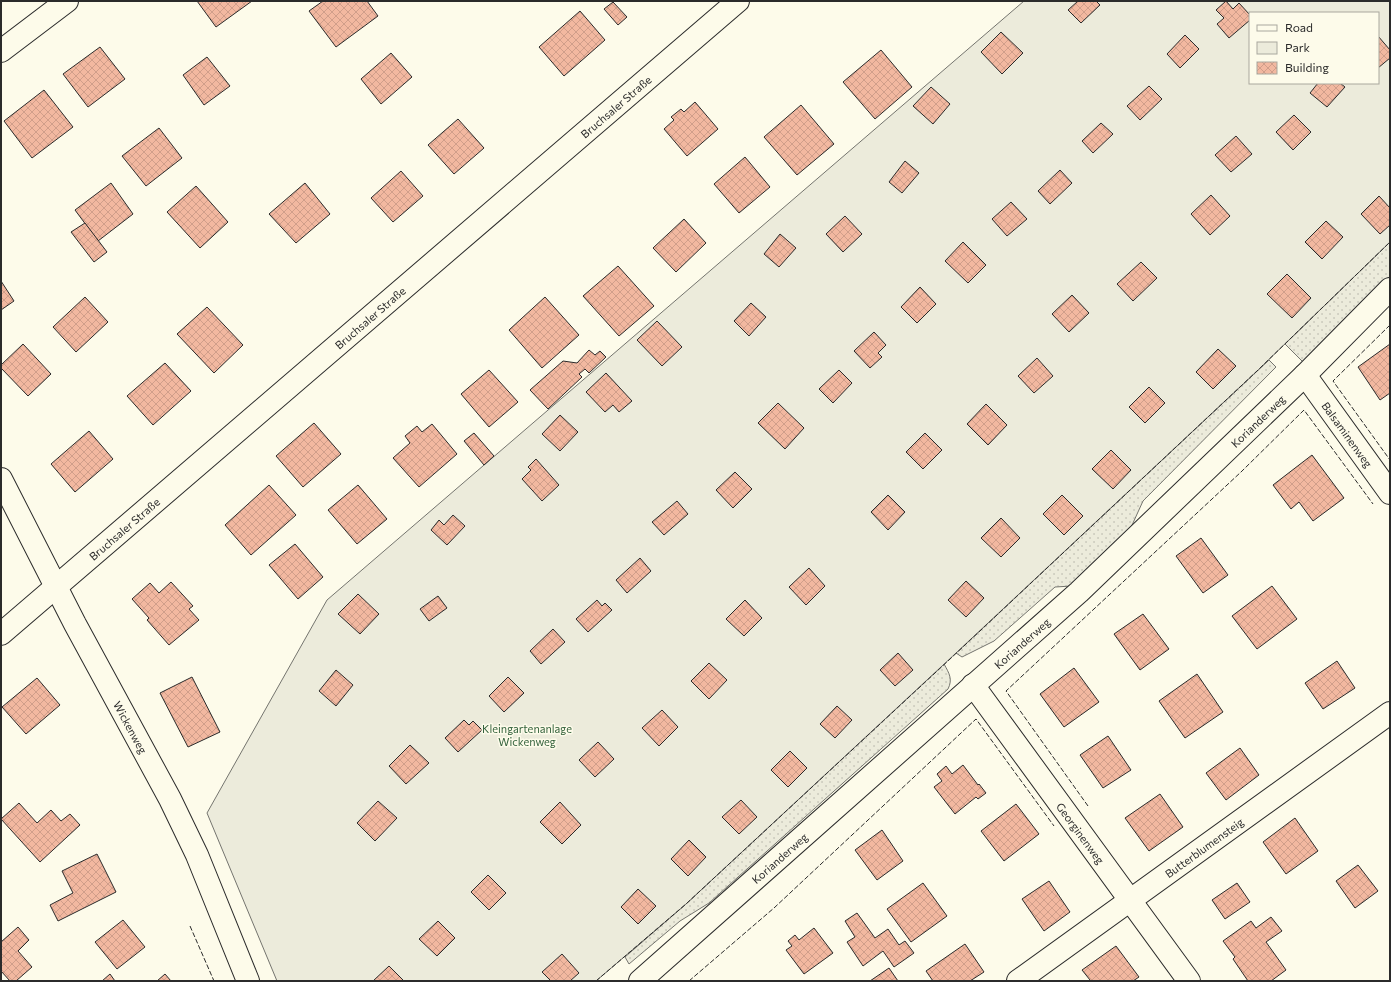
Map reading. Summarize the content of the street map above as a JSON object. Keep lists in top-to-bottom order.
{
  "streets": {
    "street": [
      "Bruchsaler Straße",
      "Korianderweg",
      "Balsaminenweg",
      "Wickenweg",
      "Georginenweg",
      "Butterblumensteig"
    ]
  },
  "crossings": [
    ["Bruchsaler Straße", "Wickenweg"],
    ["Korianderweg", "Balsaminenweg"],
    ["Korianderweg", "Georginenweg"],
    ["Georginenweg", "Butterblumensteig"]
  ],
  "parks": ["Kleingartenanlage Wickenweg"],
  "legend": ["Road", "Park", "Building"]
}
